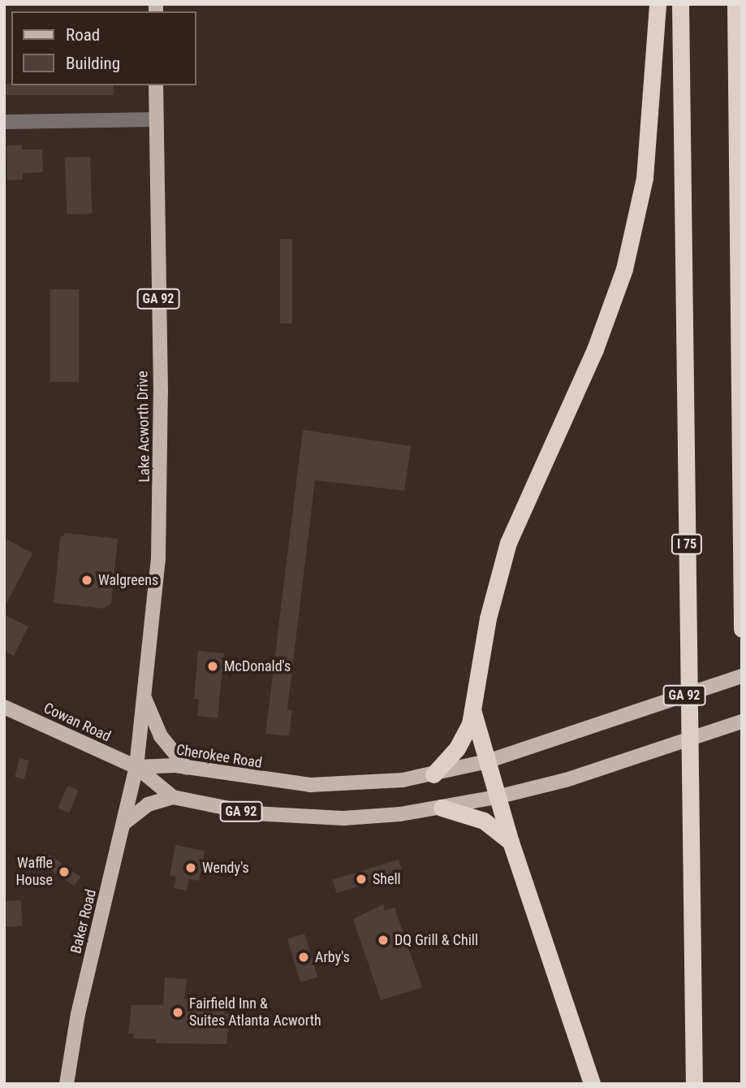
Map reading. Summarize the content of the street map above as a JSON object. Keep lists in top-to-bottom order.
{
  "streets": {
    "highway": ["I 75"],
    "main road": [
      "GA 92",
      "Lake Acworth Drive",
      "Cowan Road",
      "Cherokee Road",
      "Baker Road"
    ]
  },
  "crossings": [
    ["GA 92", "Lake Acworth Drive"],
    ["GA 92", "Cowan Road"],
    ["GA 92", "Cherokee Road"],
    ["GA 92", "Baker Road"],
    ["Lake Acworth Drive", "Cowan Road"],
    ["Lake Acworth Drive", "Cherokee Road"],
    ["Lake Acworth Drive", "Baker Road"],
    ["Cowan Road", "Cherokee Road"],
    ["Cowan Road", "Baker Road"],
    ["Cherokee Road", "Baker Road"]
  ],
  "places": [
    "Walgreens",
    "McDonald's",
    "Wendy's",
    "Waffle House",
    "Shell",
    "DQ Grill & Chill",
    "Arby's",
    "Fairfield Inn & Suites Atlanta Acworth"
  ],
  "legend": ["Road", "Building"]
}
